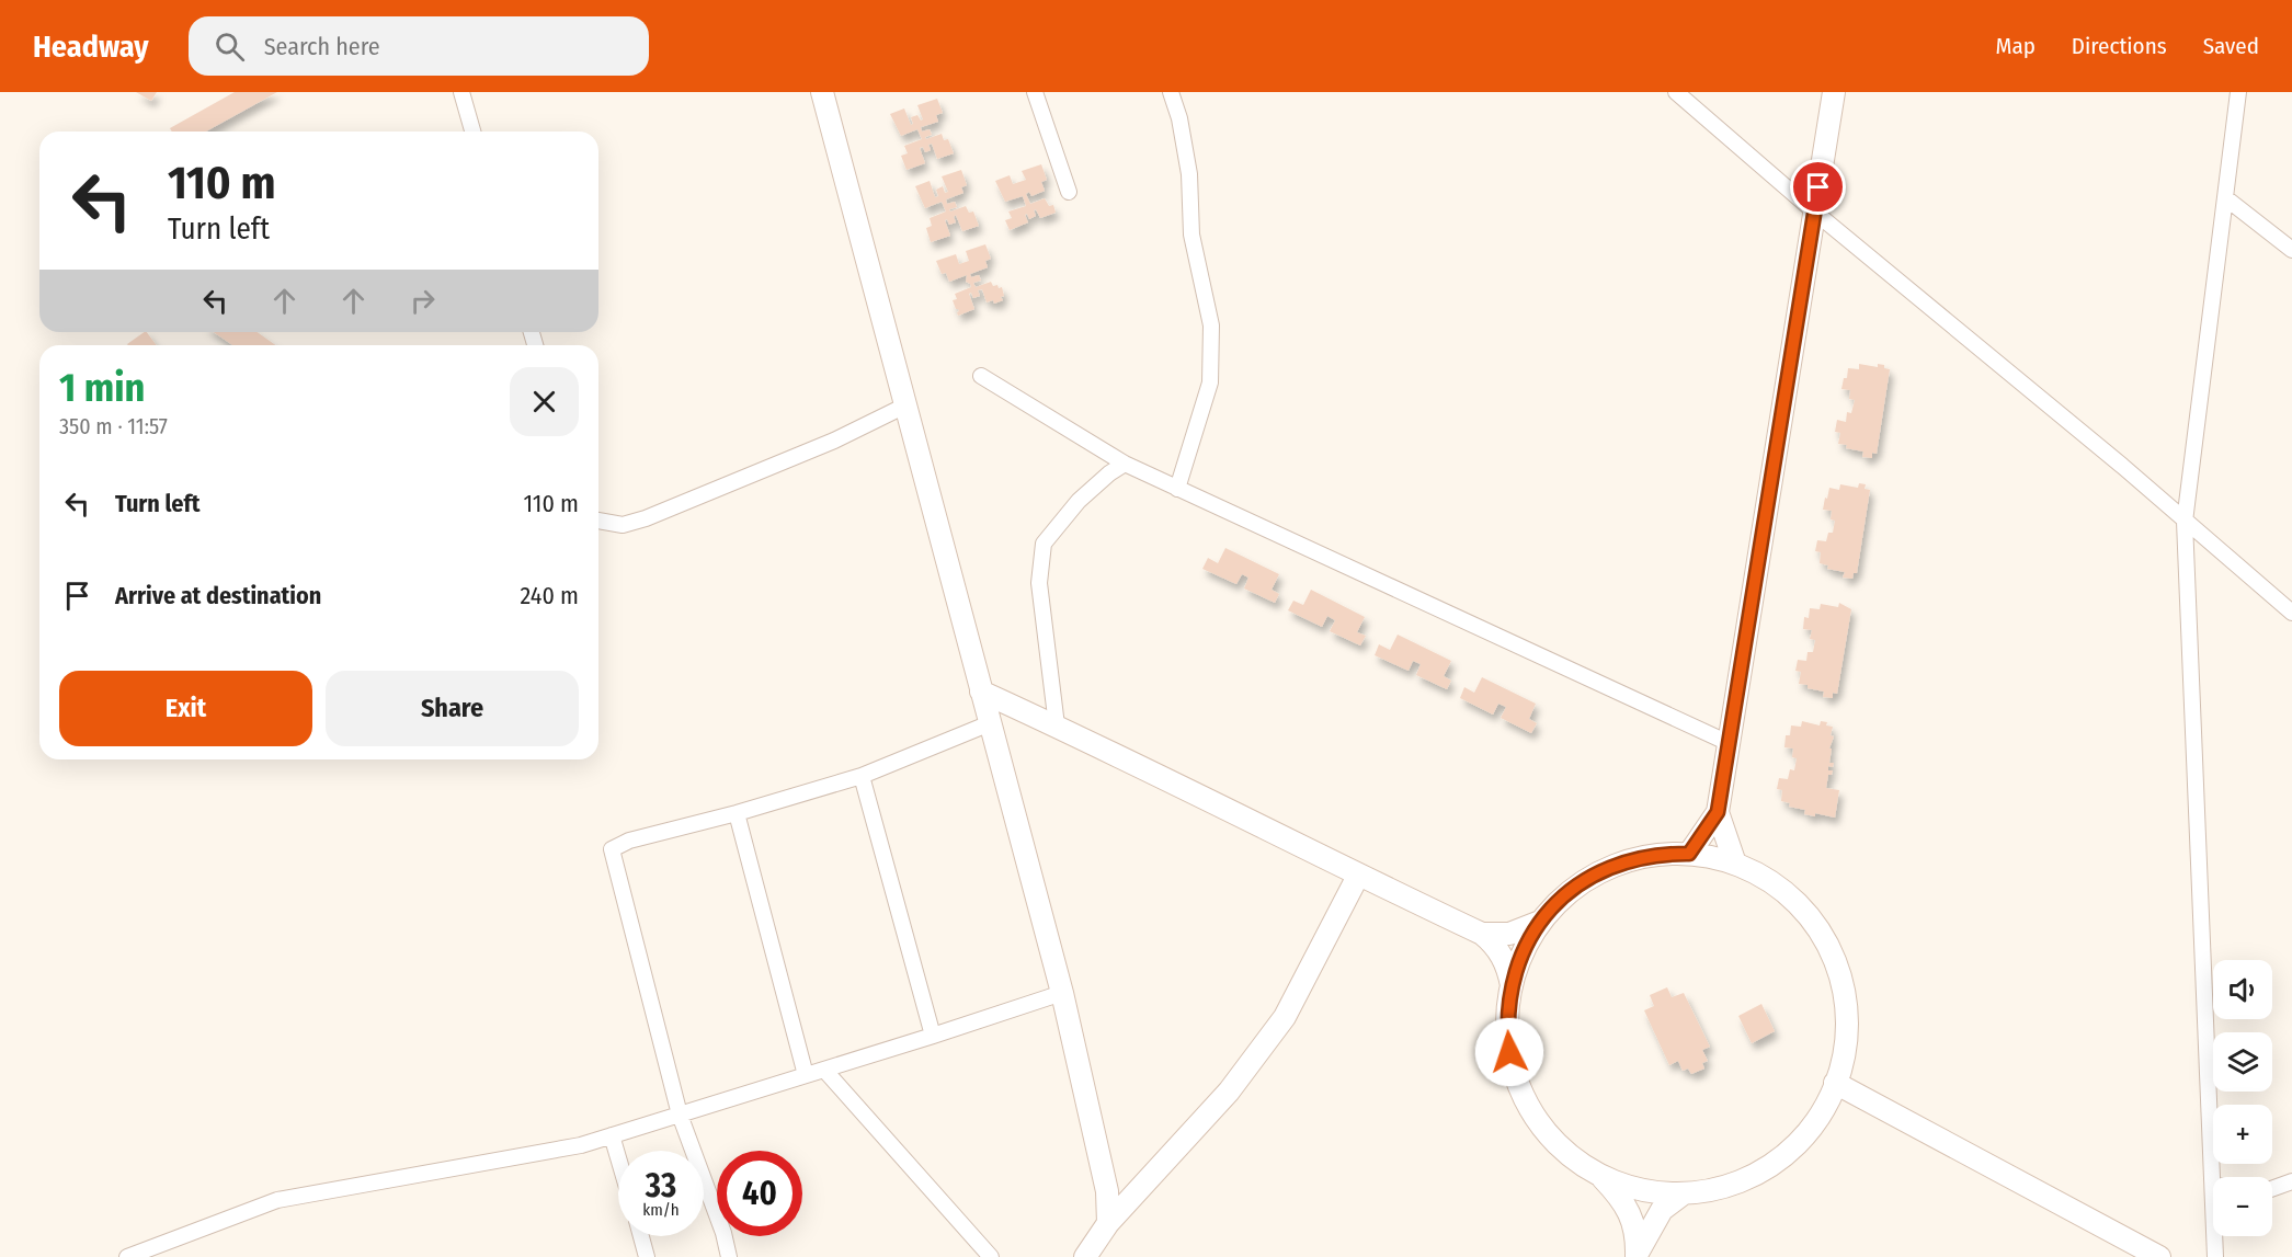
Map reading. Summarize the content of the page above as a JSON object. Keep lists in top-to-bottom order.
{
  "page": {
    "header": "Headway",
    "search": "Search here",
    "nav": ["Map", "Directions", "Saved"],
    "turn": ["110 m", "Turn left"],
    "heading": ["1 min", "350 m · 11:57"],
    "list": [
      {
        "name": "Turn left",
        "value": "110 m"
      },
      {
        "name": "Arrive at destination",
        "value": "240 m"
      }
    ],
    "buttons": ["Exit", "Share"],
    "map_buttons": ["+", "−"],
    "speed": "33 km/h",
    "limit": "40"
  }
}
